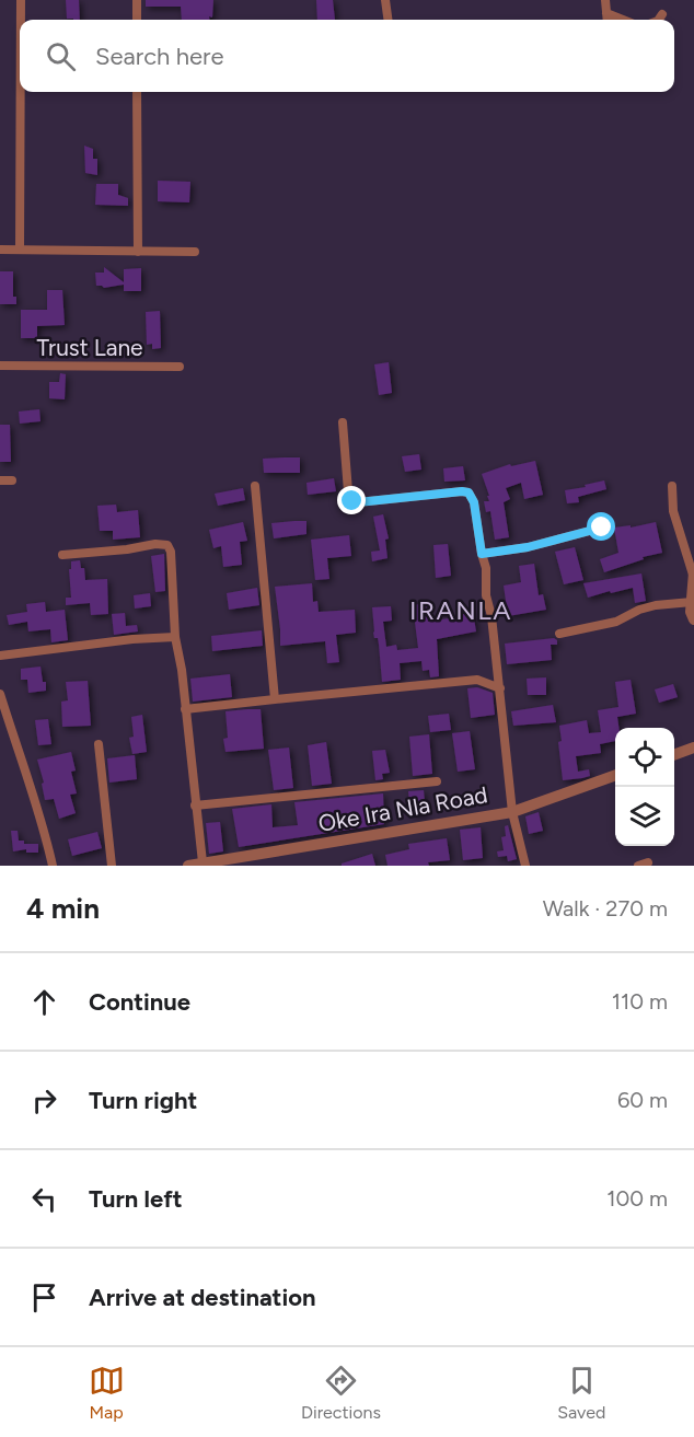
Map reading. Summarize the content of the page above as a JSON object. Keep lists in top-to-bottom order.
{
  "streets": {
    "street": ["Trust Lane", "Oke Ira Nla Road"]
  },
  "districts": ["IRANLA"],
  "page": {
    "search": "Search here",
    "heading": ["4 min", "Walk · 270 m"],
    "list": [
      ["Continue", "110 m"],
      ["Turn right", "60 m"],
      ["Turn left", "100 m"],
      "Arrive at destination"
    ],
    "nav": ["Map", "Directions", "Saved"]
  }
}
